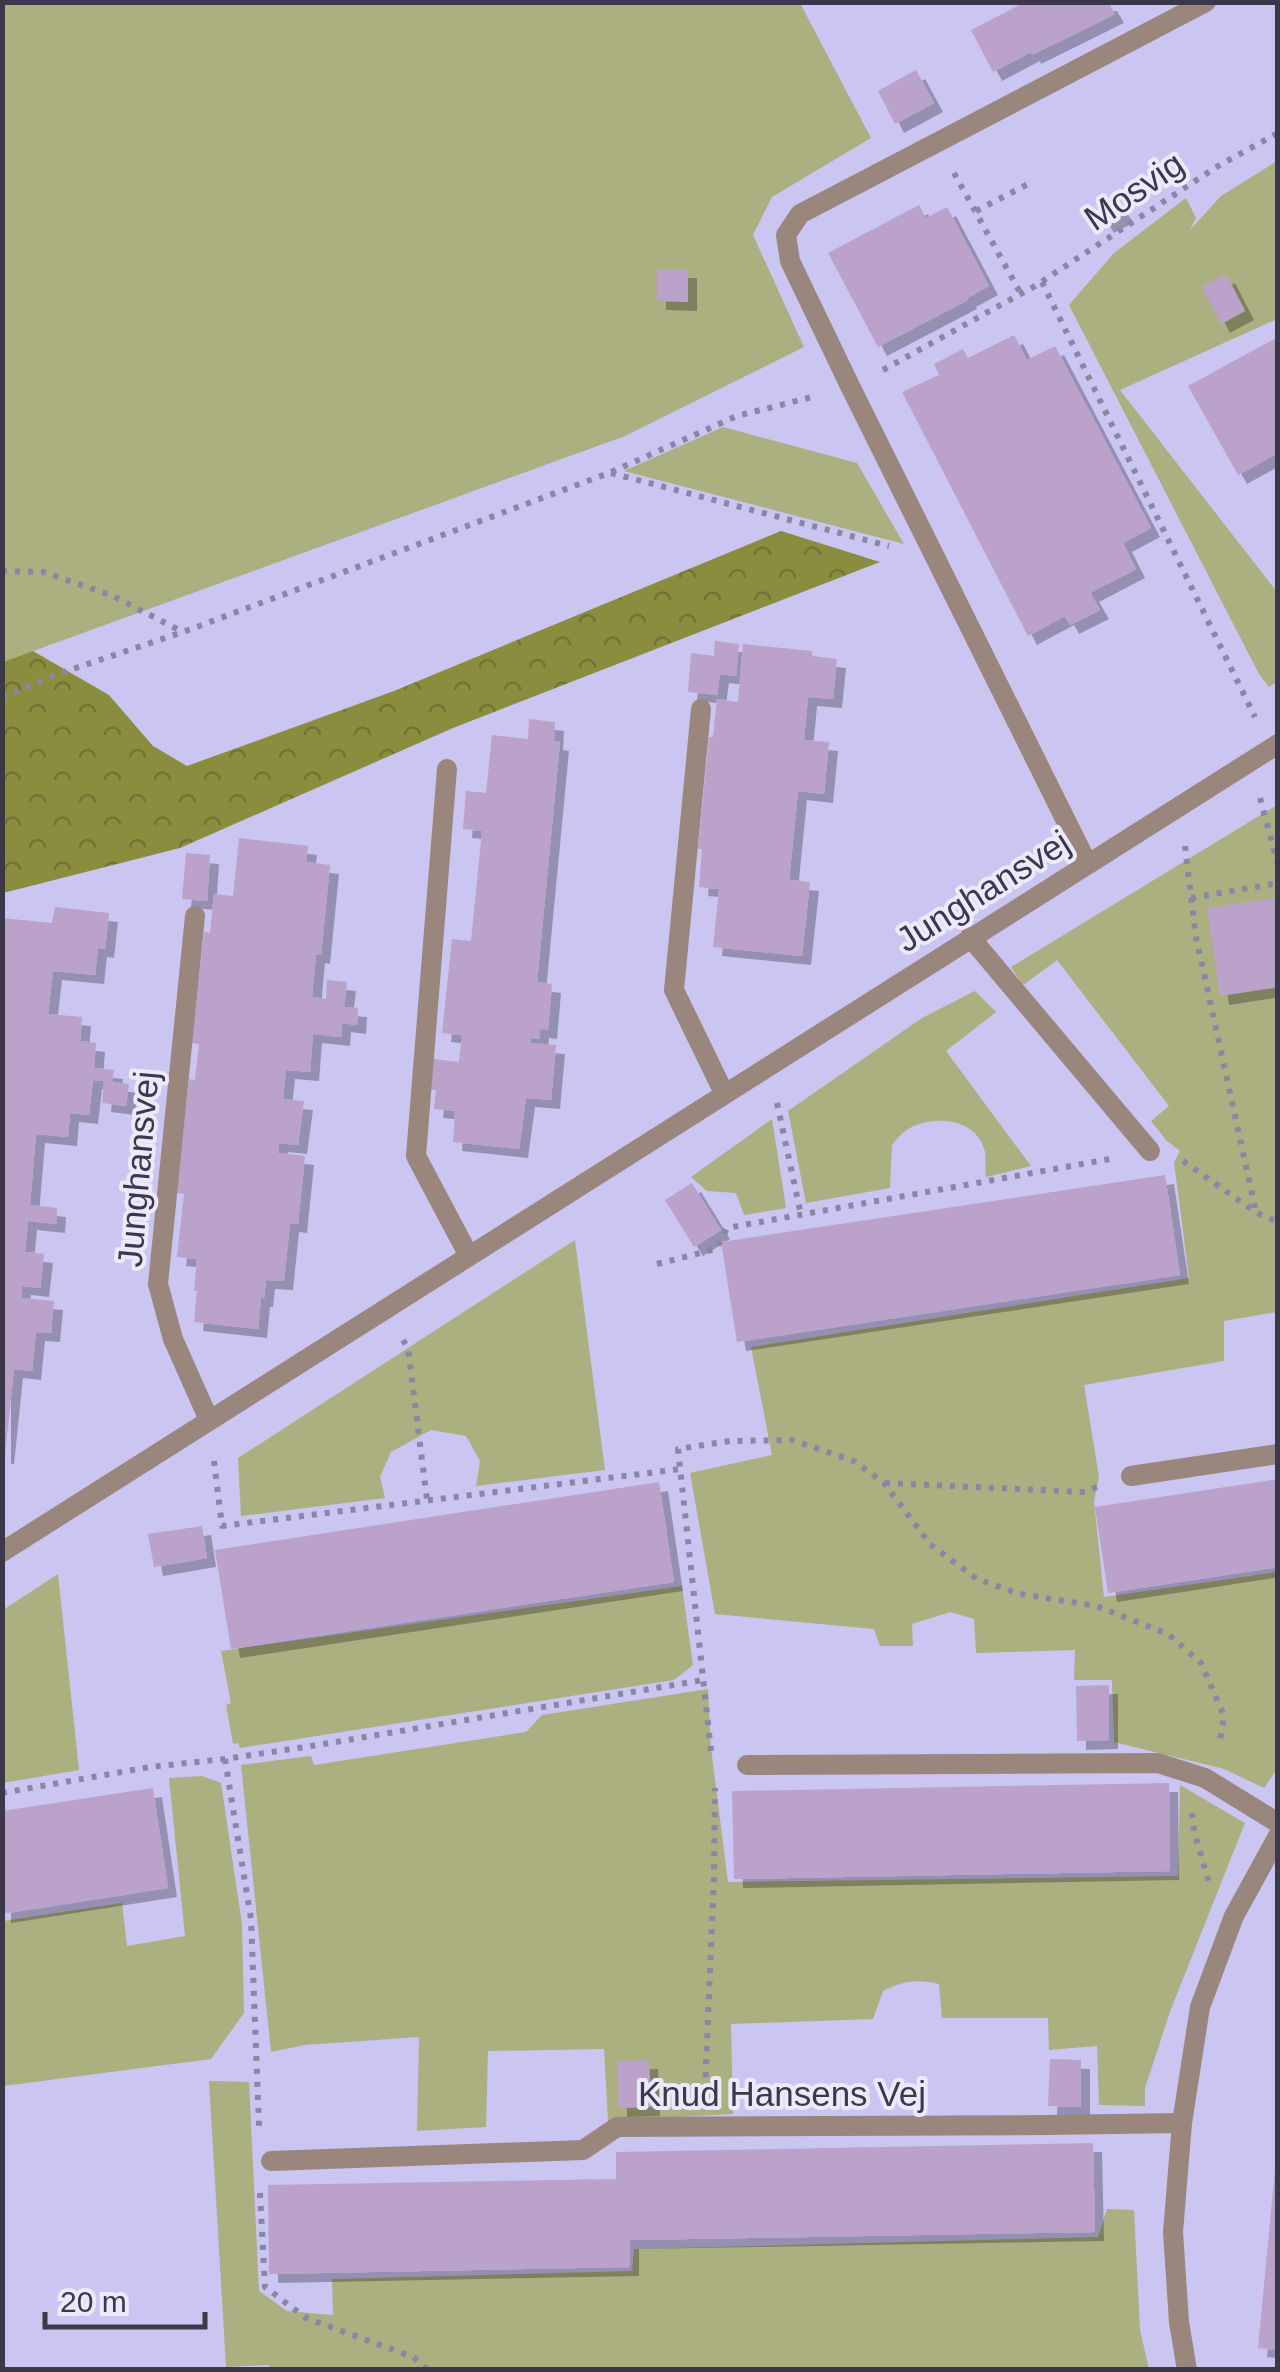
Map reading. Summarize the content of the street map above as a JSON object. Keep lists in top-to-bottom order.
{
  "streets": {
    "street": ["Junghansvej", "Knud Hansens Vej"],
    "path": ["Mosvig"]
  },
  "scale_bar": "20 m"
}
